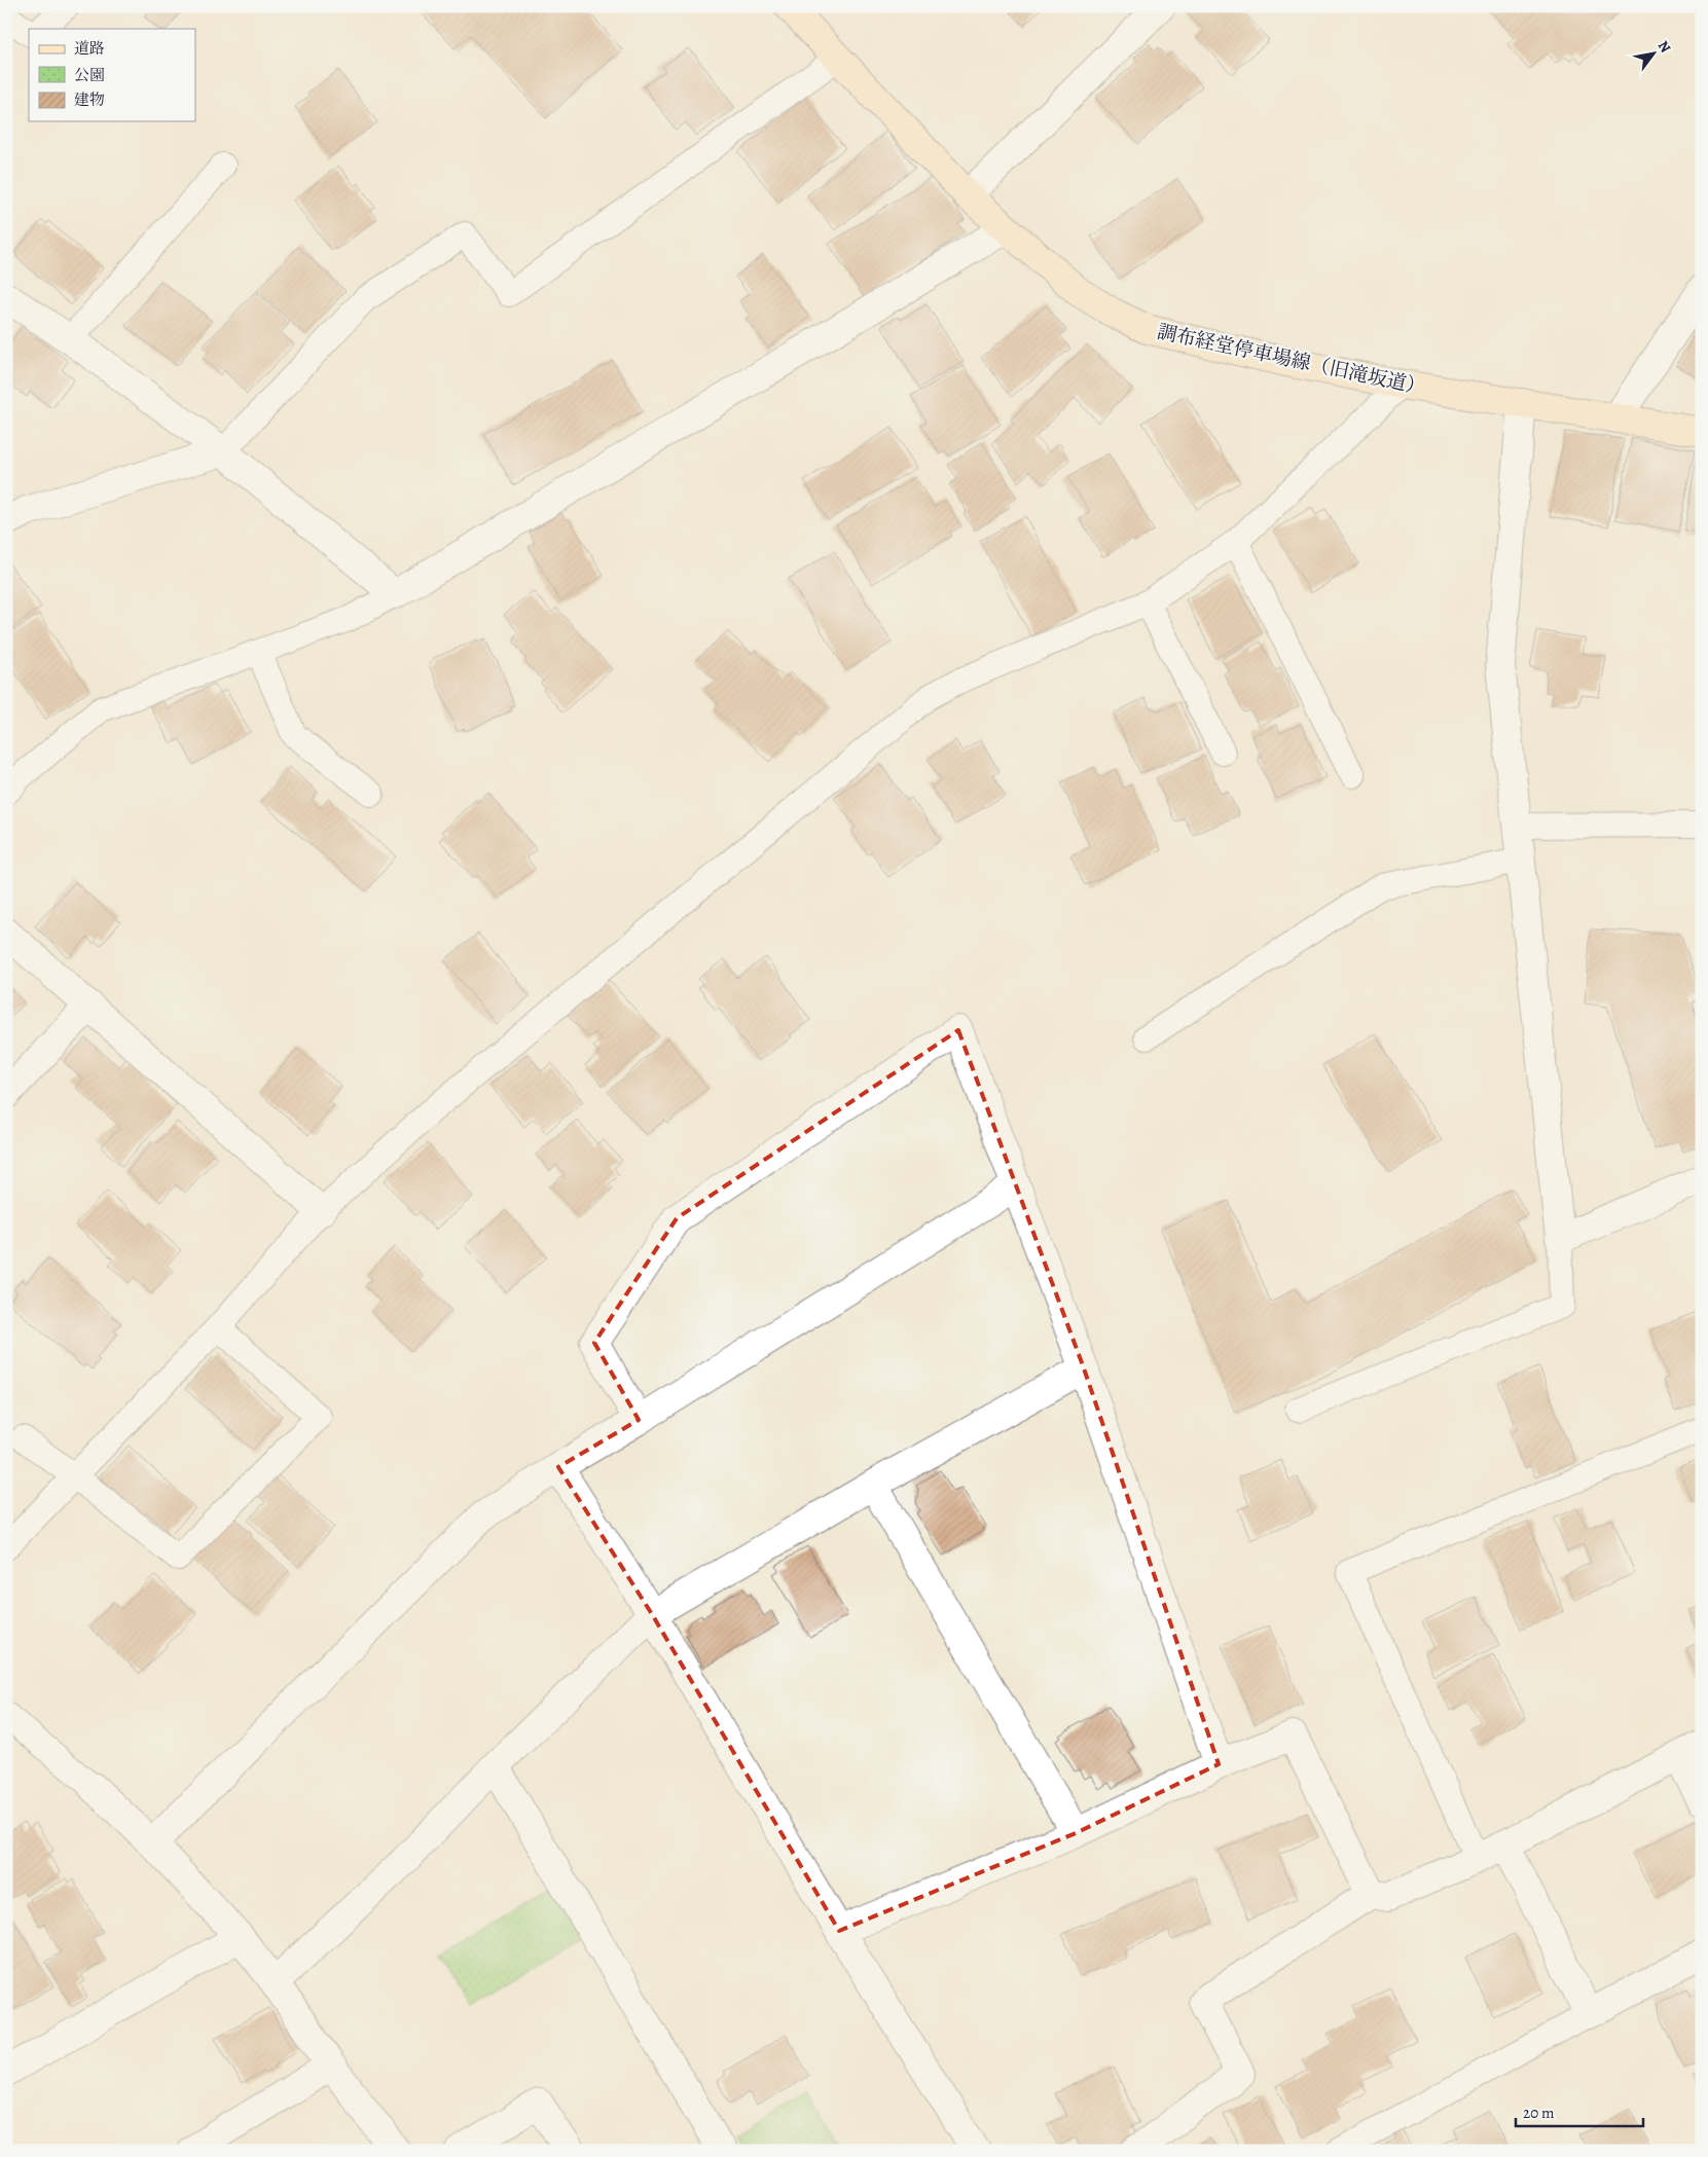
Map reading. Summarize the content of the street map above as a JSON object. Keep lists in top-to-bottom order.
{
  "streets": {
    "main road": ["調布経堂停車場線（旧滝坂道）"]
  },
  "legend": ["道路", "公園", "建物"],
  "scale_bar": "20 m",
  "north": "top right"
}
